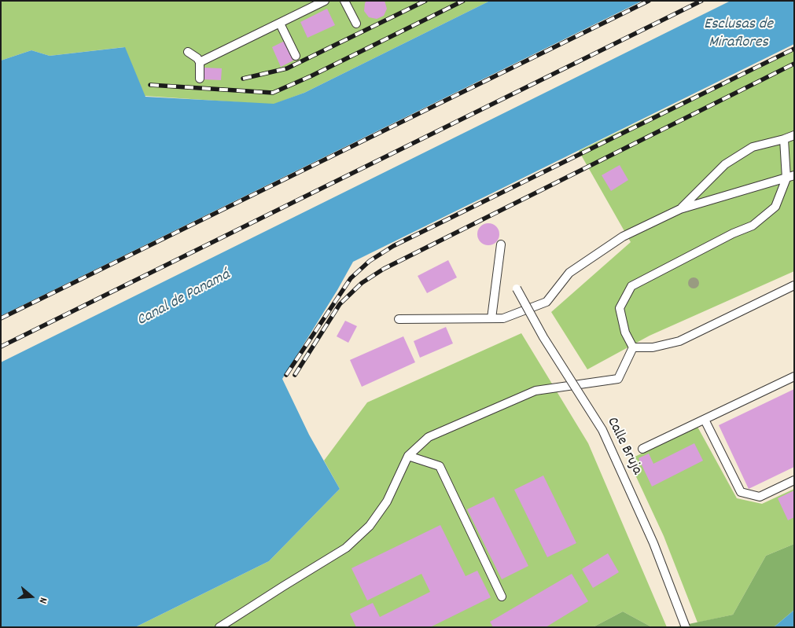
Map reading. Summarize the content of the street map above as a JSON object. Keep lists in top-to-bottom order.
{
  "streets": {
    "lane": ["Calle Bruja"]
  },
  "water": ["Esclusas de Miraflores", "Canal de Panamá"],
  "north": "right"
}
